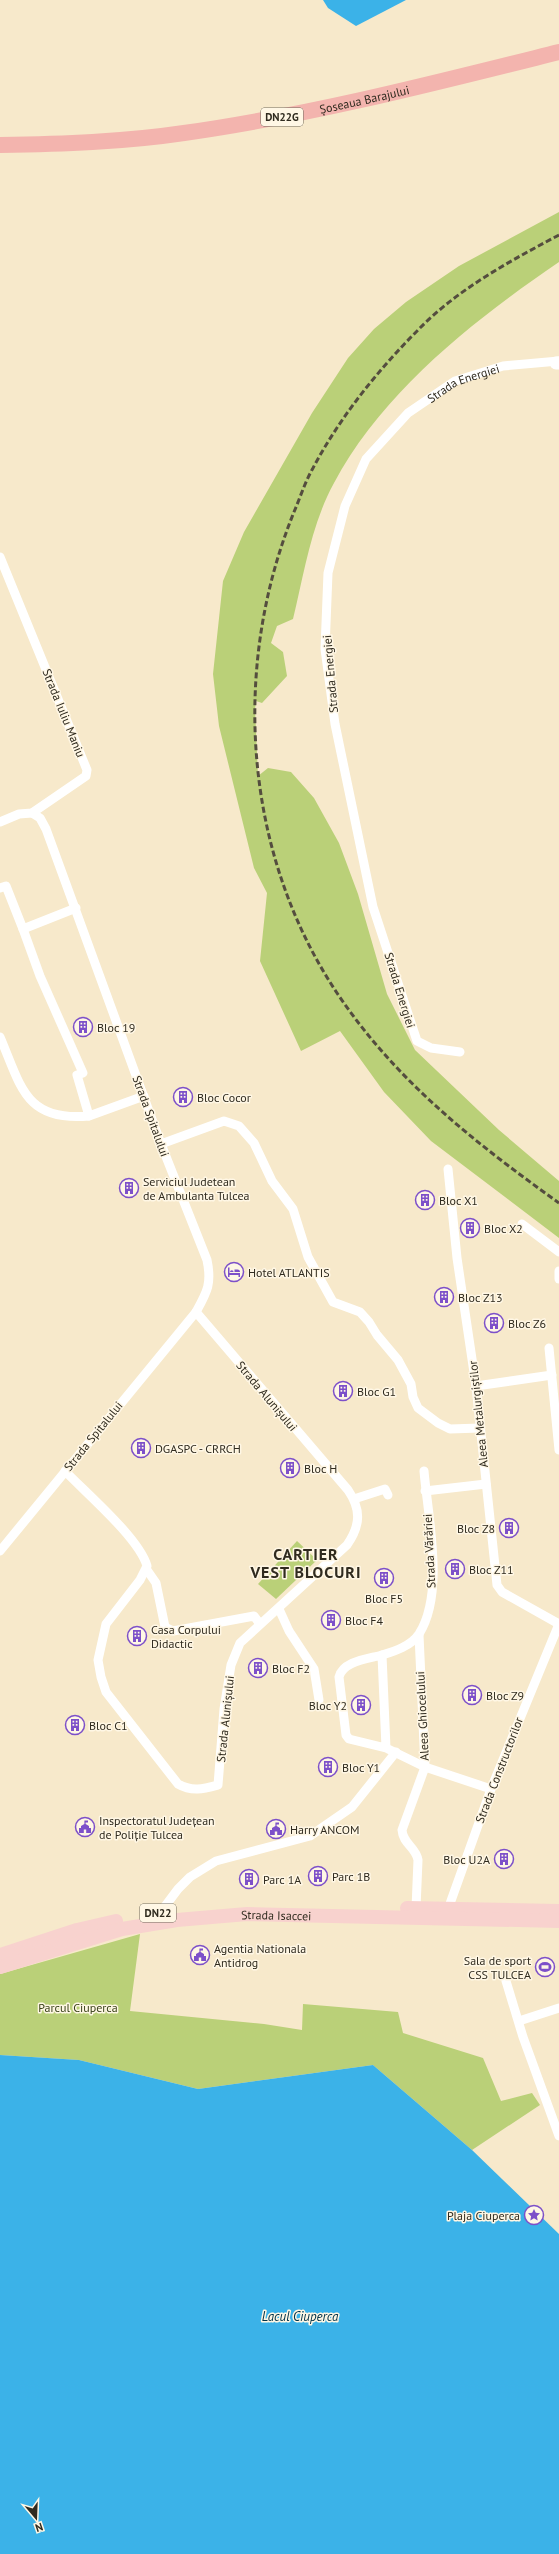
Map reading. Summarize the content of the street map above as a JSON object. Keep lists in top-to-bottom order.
{
  "streets": {
    "highway": ["Șoseaua Barajului", "DN22G"],
    "main road": ["DN22", "Strada Isaccei"],
    "street": [
      "Strada Energiei",
      "Strada Iuliu Maniu",
      "Strada Spitalului",
      "Strada Alunișului",
      "Aleea Metalurgiștilor",
      "Strada Vărăriei",
      "Aleea Ghiocelului",
      "Strada Constructorilor"
    ]
  },
  "crossings": [
    ["Strada Iuliu Maniu", "Strada Spitalului"],
    ["Strada Spitalului", "Strada Alunișului"],
    ["Aleea Metalurgiștilor", "Strada Constructorilor"],
    ["Strada Vărăriei", "Aleea Ghiocelului"],
    ["Aleea Ghiocelului", "Strada Isaccei"],
    ["Strada Constructorilor", "Strada Isaccei"]
  ],
  "districts": ["CARTIER VEST BLOCURI"],
  "water": ["Lacul Ciuperca"],
  "parks": ["Parcul Ciuperca"],
  "places": {
    "building": [
      "Bloc 19",
      "Bloc Cocor",
      "Serviciul Judetean de Ambulanta Tulcea",
      "Bloc X1",
      "Bloc X2",
      "Bloc Z13",
      "Bloc Z6",
      "Bloc G1",
      "DGASPC - CRRCH",
      "Bloc H",
      "Bloc Z8",
      "Bloc Z11",
      "Bloc F5",
      "Bloc F4",
      "Casa Corpului Didactic",
      "Bloc F2",
      "Bloc Z9",
      "Bloc Y2",
      "Bloc C1",
      "Bloc Y1",
      "Bloc U2A",
      "Parc 1B",
      "Parc 1A"
    ],
    "hotel": ["Hotel ATLANTIS"],
    "public building": ["Inspectoratul Județean de Poliție Tulcea", "Harry ANCOM", "Agentia Nationala Antidrog"],
    "sports": ["Sala de sport CSS TULCEA"],
    "place": ["Plaja Ciuperca"]
  },
  "north": "bottom"
}
